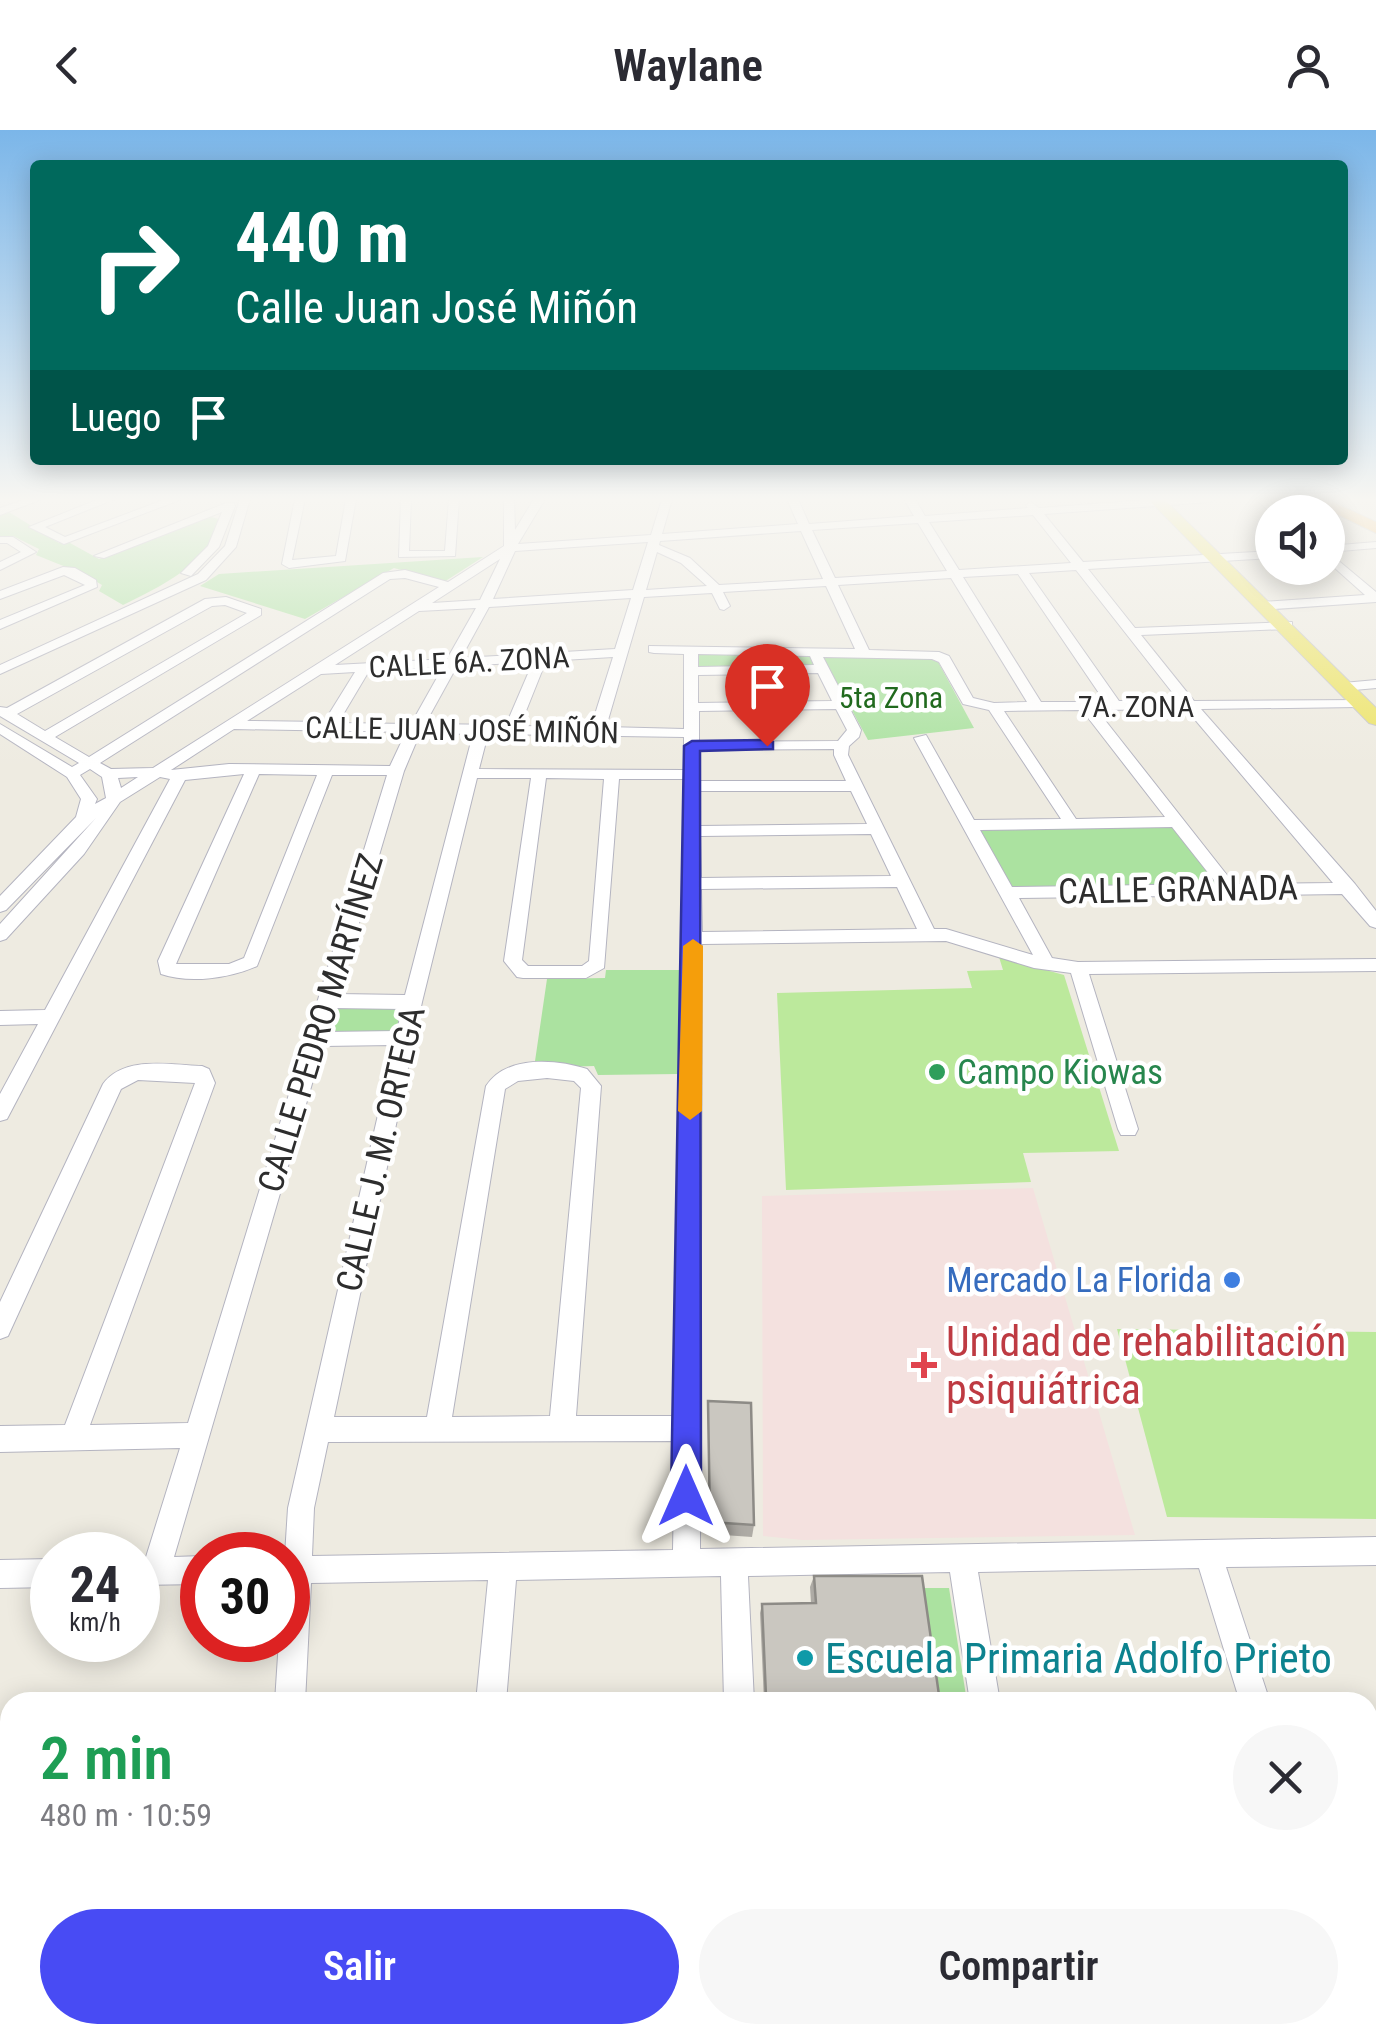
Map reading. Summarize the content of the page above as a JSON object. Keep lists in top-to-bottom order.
{
  "streets": {
    "street": [
      "CALLE 6A. ZONA",
      "7A. ZONA",
      "CALLE JUAN JOSÉ MIÑÓN",
      "CALLE GRANADA",
      "CALLE PEDRO MARTÍNEZ",
      "CALLE J. M. ORTEGA"
    ]
  },
  "crossings": [
    ["CALLE 6A. ZONA", "CALLE PEDRO MARTÍNEZ"],
    ["CALLE JUAN JOSÉ MIÑÓN", "CALLE PEDRO MARTÍNEZ"],
    ["CALLE JUAN JOSÉ MIÑÓN", "CALLE J. M. ORTEGA"]
  ],
  "parks": ["5ta Zona"],
  "places": {
    "other": ["Campo Kiowas", "Mercado La Florida", "Escuela Primaria Adolfo Prieto"],
    "health": ["Unidad de rehabilitación psiquiátrica"]
  },
  "page": {
    "header": "Waylane",
    "turn": ["440 m", "Calle Juan José Miñón"],
    "then": "Luego",
    "speed": "24 km/h",
    "limit": "30",
    "heading": ["2 min", "480 m · 10:59"],
    "buttons": ["Salir", "Compartir"]
  }
}
